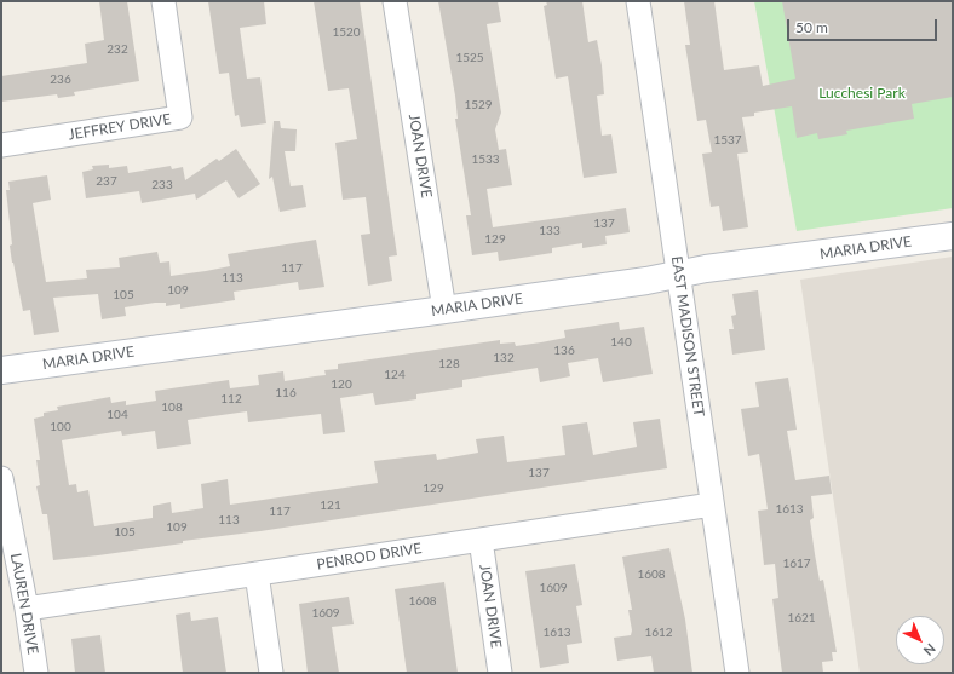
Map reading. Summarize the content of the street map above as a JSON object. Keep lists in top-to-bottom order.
{
  "streets": {
    "street": [
      "JEFFREY DRIVE",
      "JOAN DRIVE",
      "MARIA DRIVE",
      "EAST MADISON STREET",
      "PENROD DRIVE",
      "LAUREN DRIVE"
    ]
  },
  "crossings": [
    ["JOAN DRIVE", "MARIA DRIVE"],
    ["JOAN DRIVE", "PENROD DRIVE"],
    ["MARIA DRIVE", "EAST MADISON STREET"],
    ["EAST MADISON STREET", "PENROD DRIVE"],
    ["PENROD DRIVE", "LAUREN DRIVE"]
  ],
  "parks": ["Lucchesi Park"],
  "house_numbers": [
    "1520",
    "232",
    "1525",
    "236",
    "1529",
    "1537",
    "1533",
    "237",
    "233",
    "137",
    "133",
    "129",
    "117",
    "113",
    "109",
    "105",
    "140",
    "136",
    "132",
    "128",
    "124",
    "120",
    "116",
    "112",
    "108",
    "104",
    "100",
    "137",
    "129",
    "121",
    "1613",
    "117",
    "113",
    "109",
    "105",
    "1617",
    "1608",
    "1609",
    "1608",
    "1609",
    "1621",
    "1613",
    "1612"
  ],
  "scale_bar": "50 m",
  "north": "bottom right"
}
